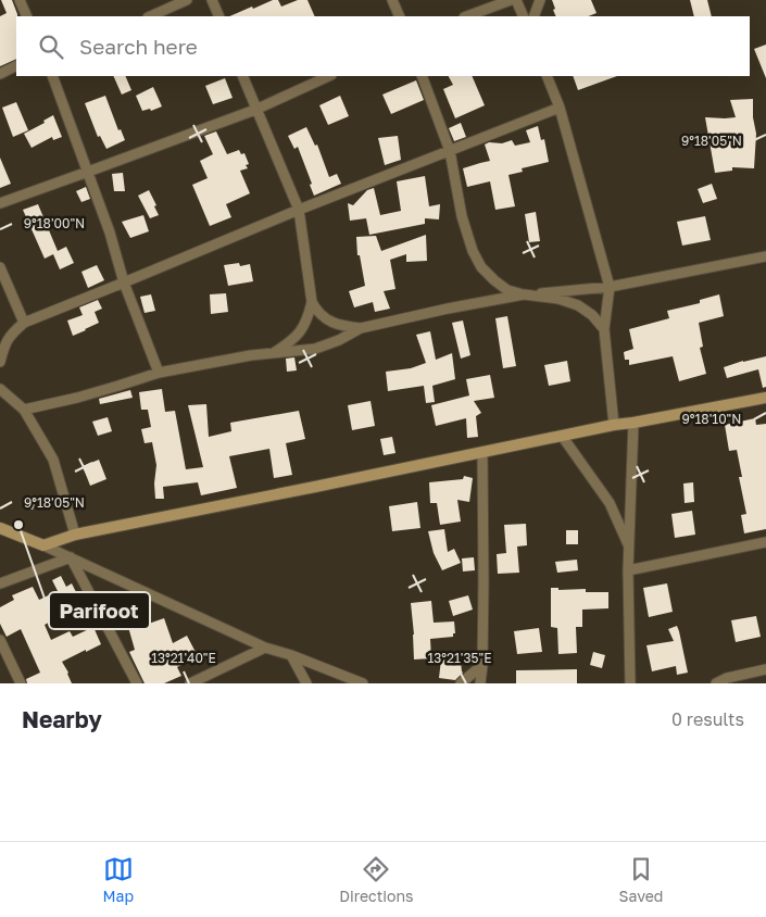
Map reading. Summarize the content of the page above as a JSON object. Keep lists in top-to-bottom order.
{
  "places": ["Parifoot"],
  "page": {
    "search": "Search here",
    "heading": ["Nearby", "0 results"],
    "nav": ["Map", "Directions", "Saved"]
  },
  "coordinates": [
    "9°18'05\"N",
    "9°18'00\"N",
    "9°18'10\"N",
    "13°21'40\"E",
    "13°21'35\"E"
  ]
}
